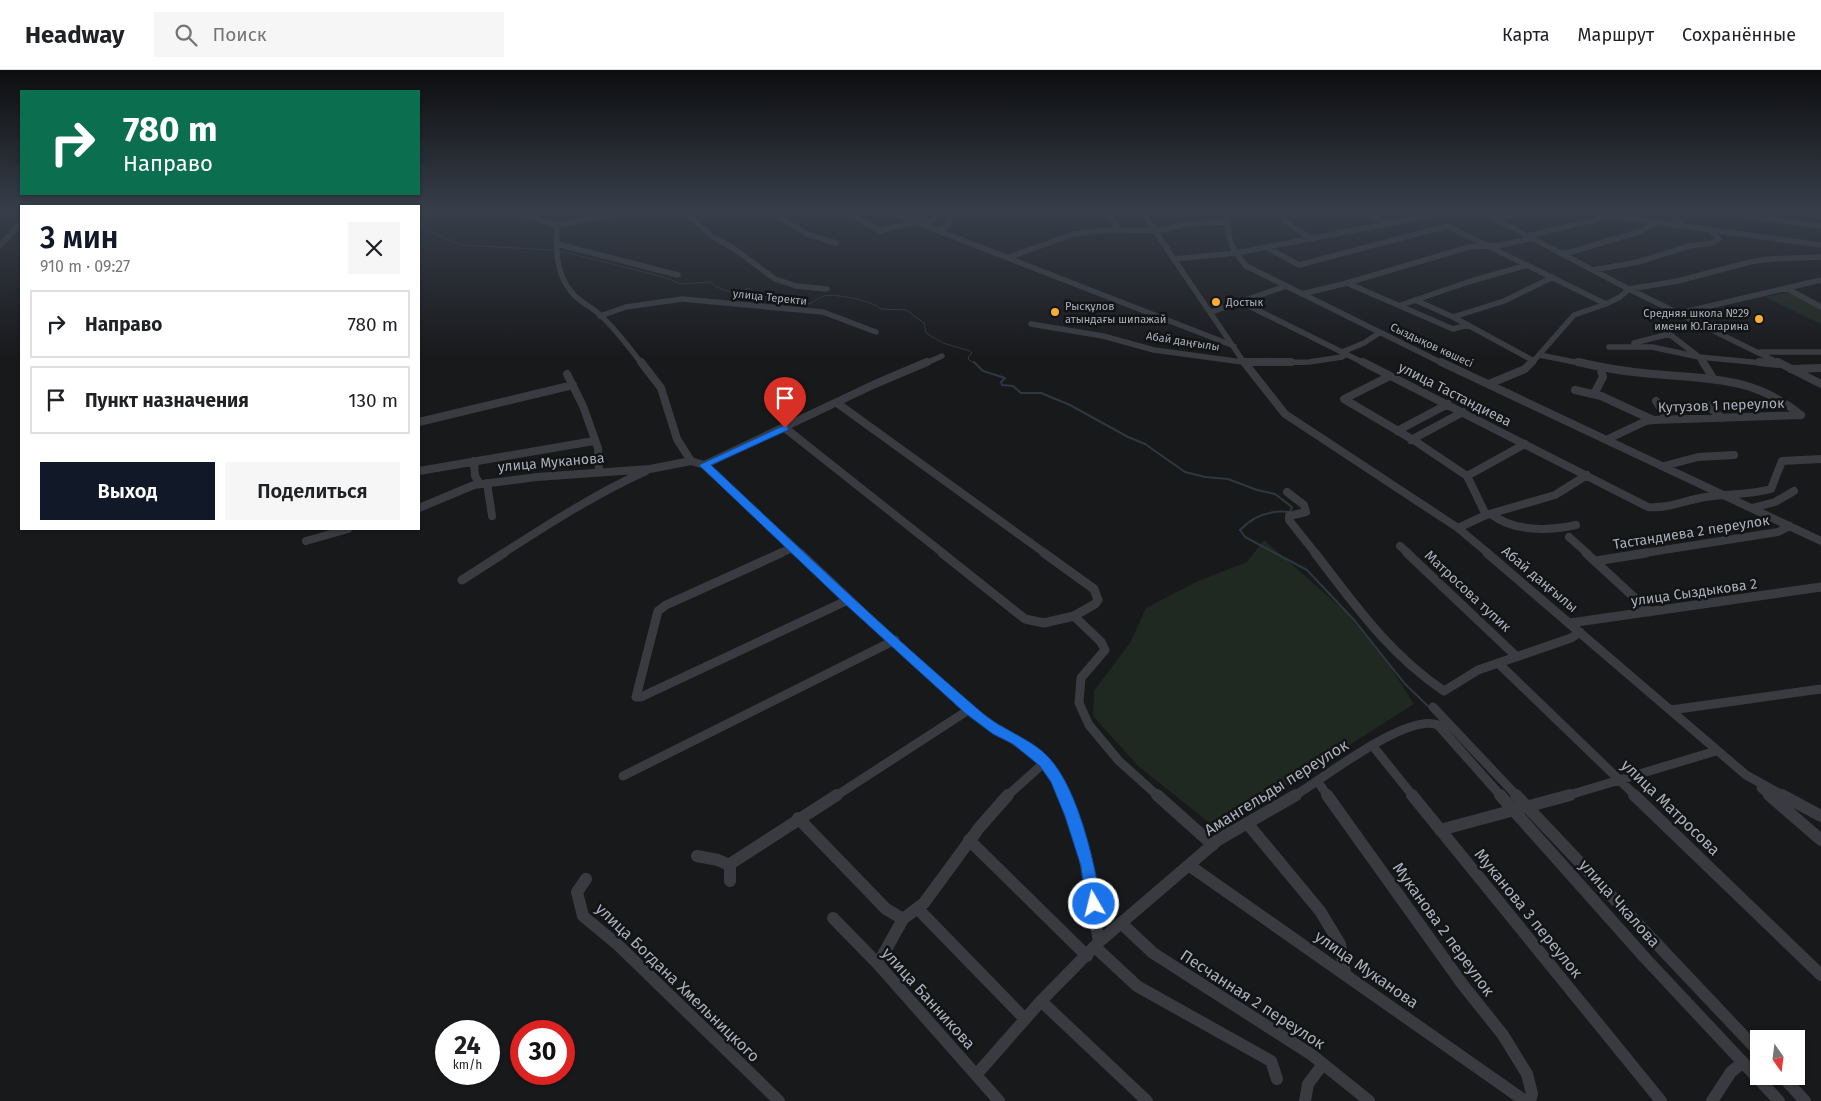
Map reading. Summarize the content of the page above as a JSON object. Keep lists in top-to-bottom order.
{
  "streets": {
    "street": [
      "улица Теректи",
      "Абай даңғылы",
      "Сыздықов көшесі",
      "улица Тастандиева",
      "Кутузов 1 переулок",
      "улица Муканова",
      "Тастандиева 2 переулок",
      "Матросова тупик",
      "улица Сыздыкова 2",
      "Амангельды переулок",
      "улица Матросова",
      "улица Чкалова",
      "Муканова 3 переулок",
      "Муканова 2 переулок",
      "улица Богдана Хмельницкого",
      "улица Банникова",
      "Песчанная 2 переулок"
    ]
  },
  "crossings": [
    ["Абай даңғылы", "улица Сыздыкова 2"],
    ["Сыздықов көшесі", "улица Тастандиева"],
    ["Сыздықов көшесі", "Кутузов 1 переулок"],
    ["Сыздықов көшесі", "Тастандиева 2 переулок"],
    ["улица Муканова", "Амангельды переулок"],
    ["Амангельды переулок", "улица Чкалова"],
    ["Амангельды переулок", "Муканова 3 переулок"],
    ["Амангельды переулок", "Муканова 2 переулок"],
    ["Амангельды переулок", "улица Банникова"],
    ["Амангельды переулок", "Песчанная 2 переулок"]
  ],
  "places": ["Достык", "Рысқұлов атындағы шипажай", "Средняя школа №29 имени Ю.Гагарина"],
  "north": "bottom",
  "page": {
    "header": "Headway",
    "search": "Поиск",
    "nav": ["Карта", "Маршрут", "Сохранённые"],
    "turn": ["780 m", "Направо"],
    "heading": ["3 мин", "910 m · 09:27"],
    "list": [
      {
        "name": "Направо",
        "value": "780 m"
      },
      {
        "name": "Пункт назначения",
        "value": "130 m"
      }
    ],
    "buttons": ["Выход", "Поделиться"],
    "speed": "24 km/h",
    "limit": "30"
  }
}
